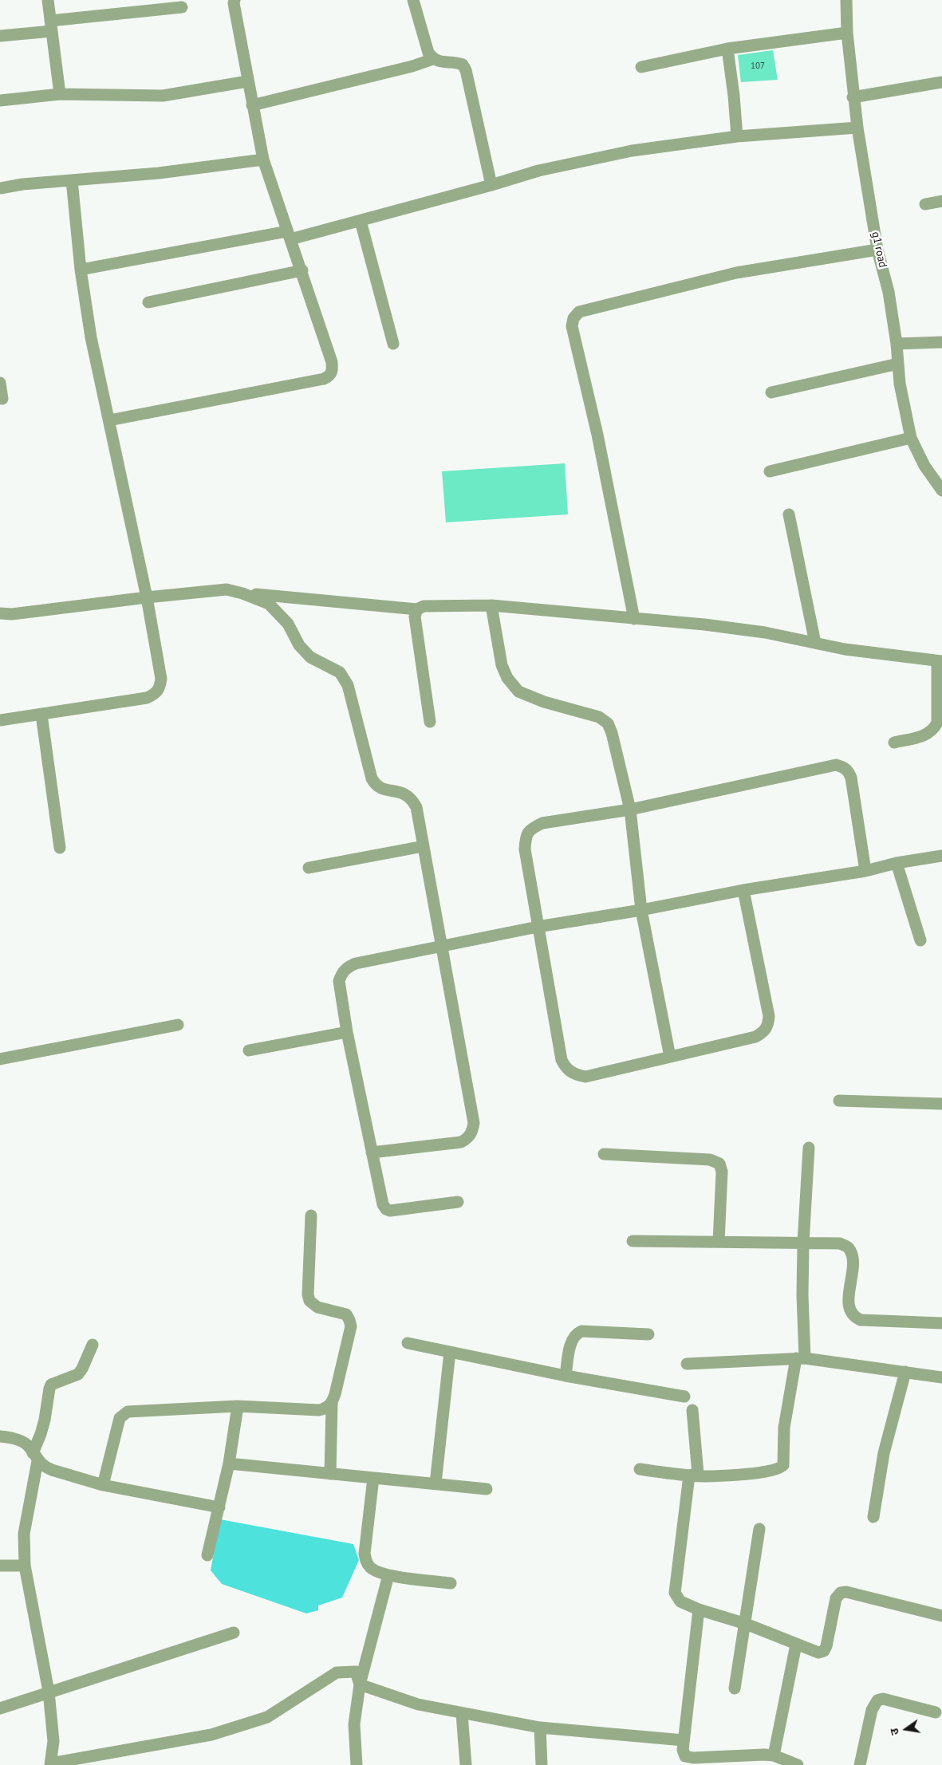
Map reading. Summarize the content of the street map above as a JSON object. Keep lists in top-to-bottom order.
{
  "streets": {
    "street": ["g1 road"]
  },
  "house_numbers": ["107"],
  "north": "left"
}
